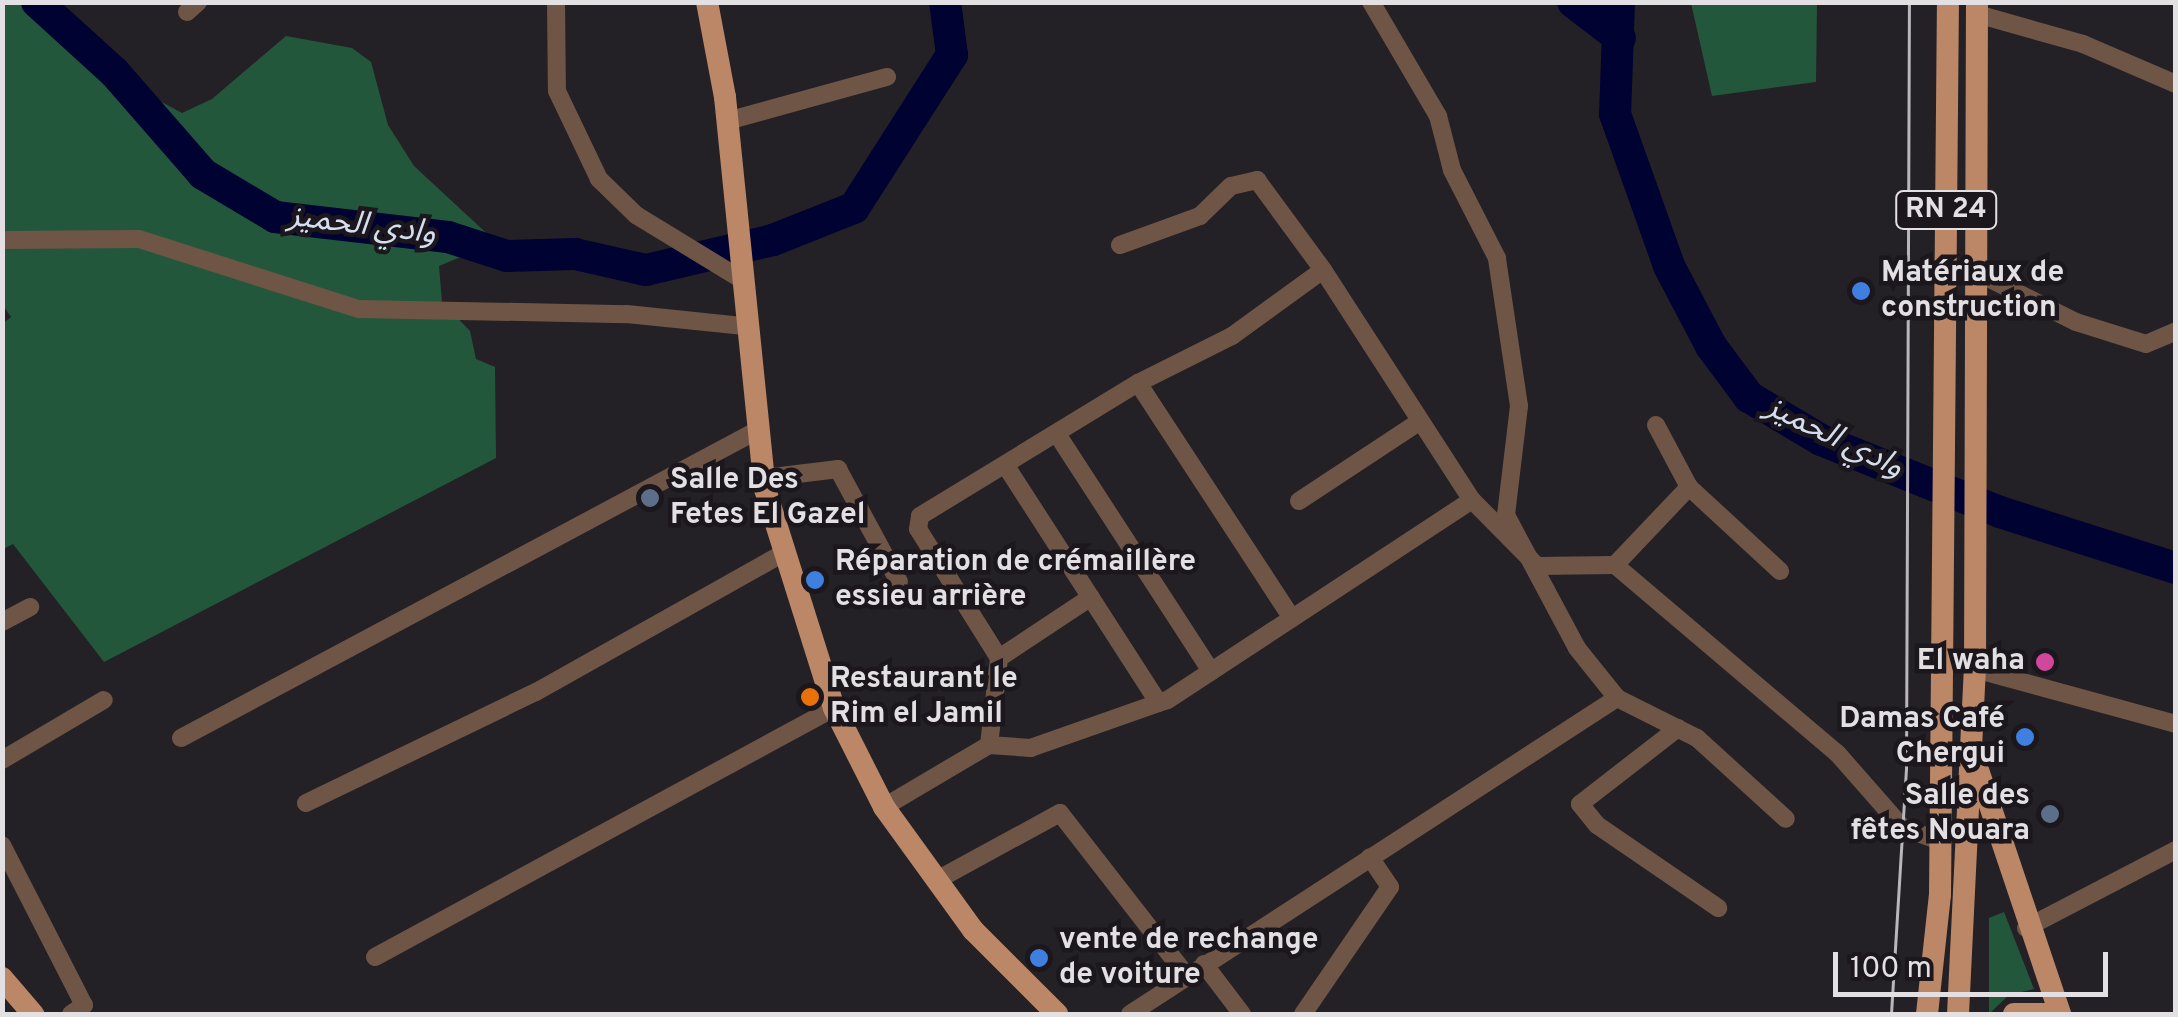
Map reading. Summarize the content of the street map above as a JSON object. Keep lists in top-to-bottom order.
{
  "streets": {
    "main road": ["RN 24"]
  },
  "water": ["وادي الحميز"],
  "places": [
    "Matériaux de construction",
    "Salle Des Fetes El Gazel",
    "Réparation de crémaillère essieu arrière",
    "El waha",
    "Restaurant le Rim el Jamil",
    "Damas Café Chergui",
    "Salle des fêtes Nouara",
    "vente de rechange de voiture"
  ],
  "scale_bar": "100 m"
}
